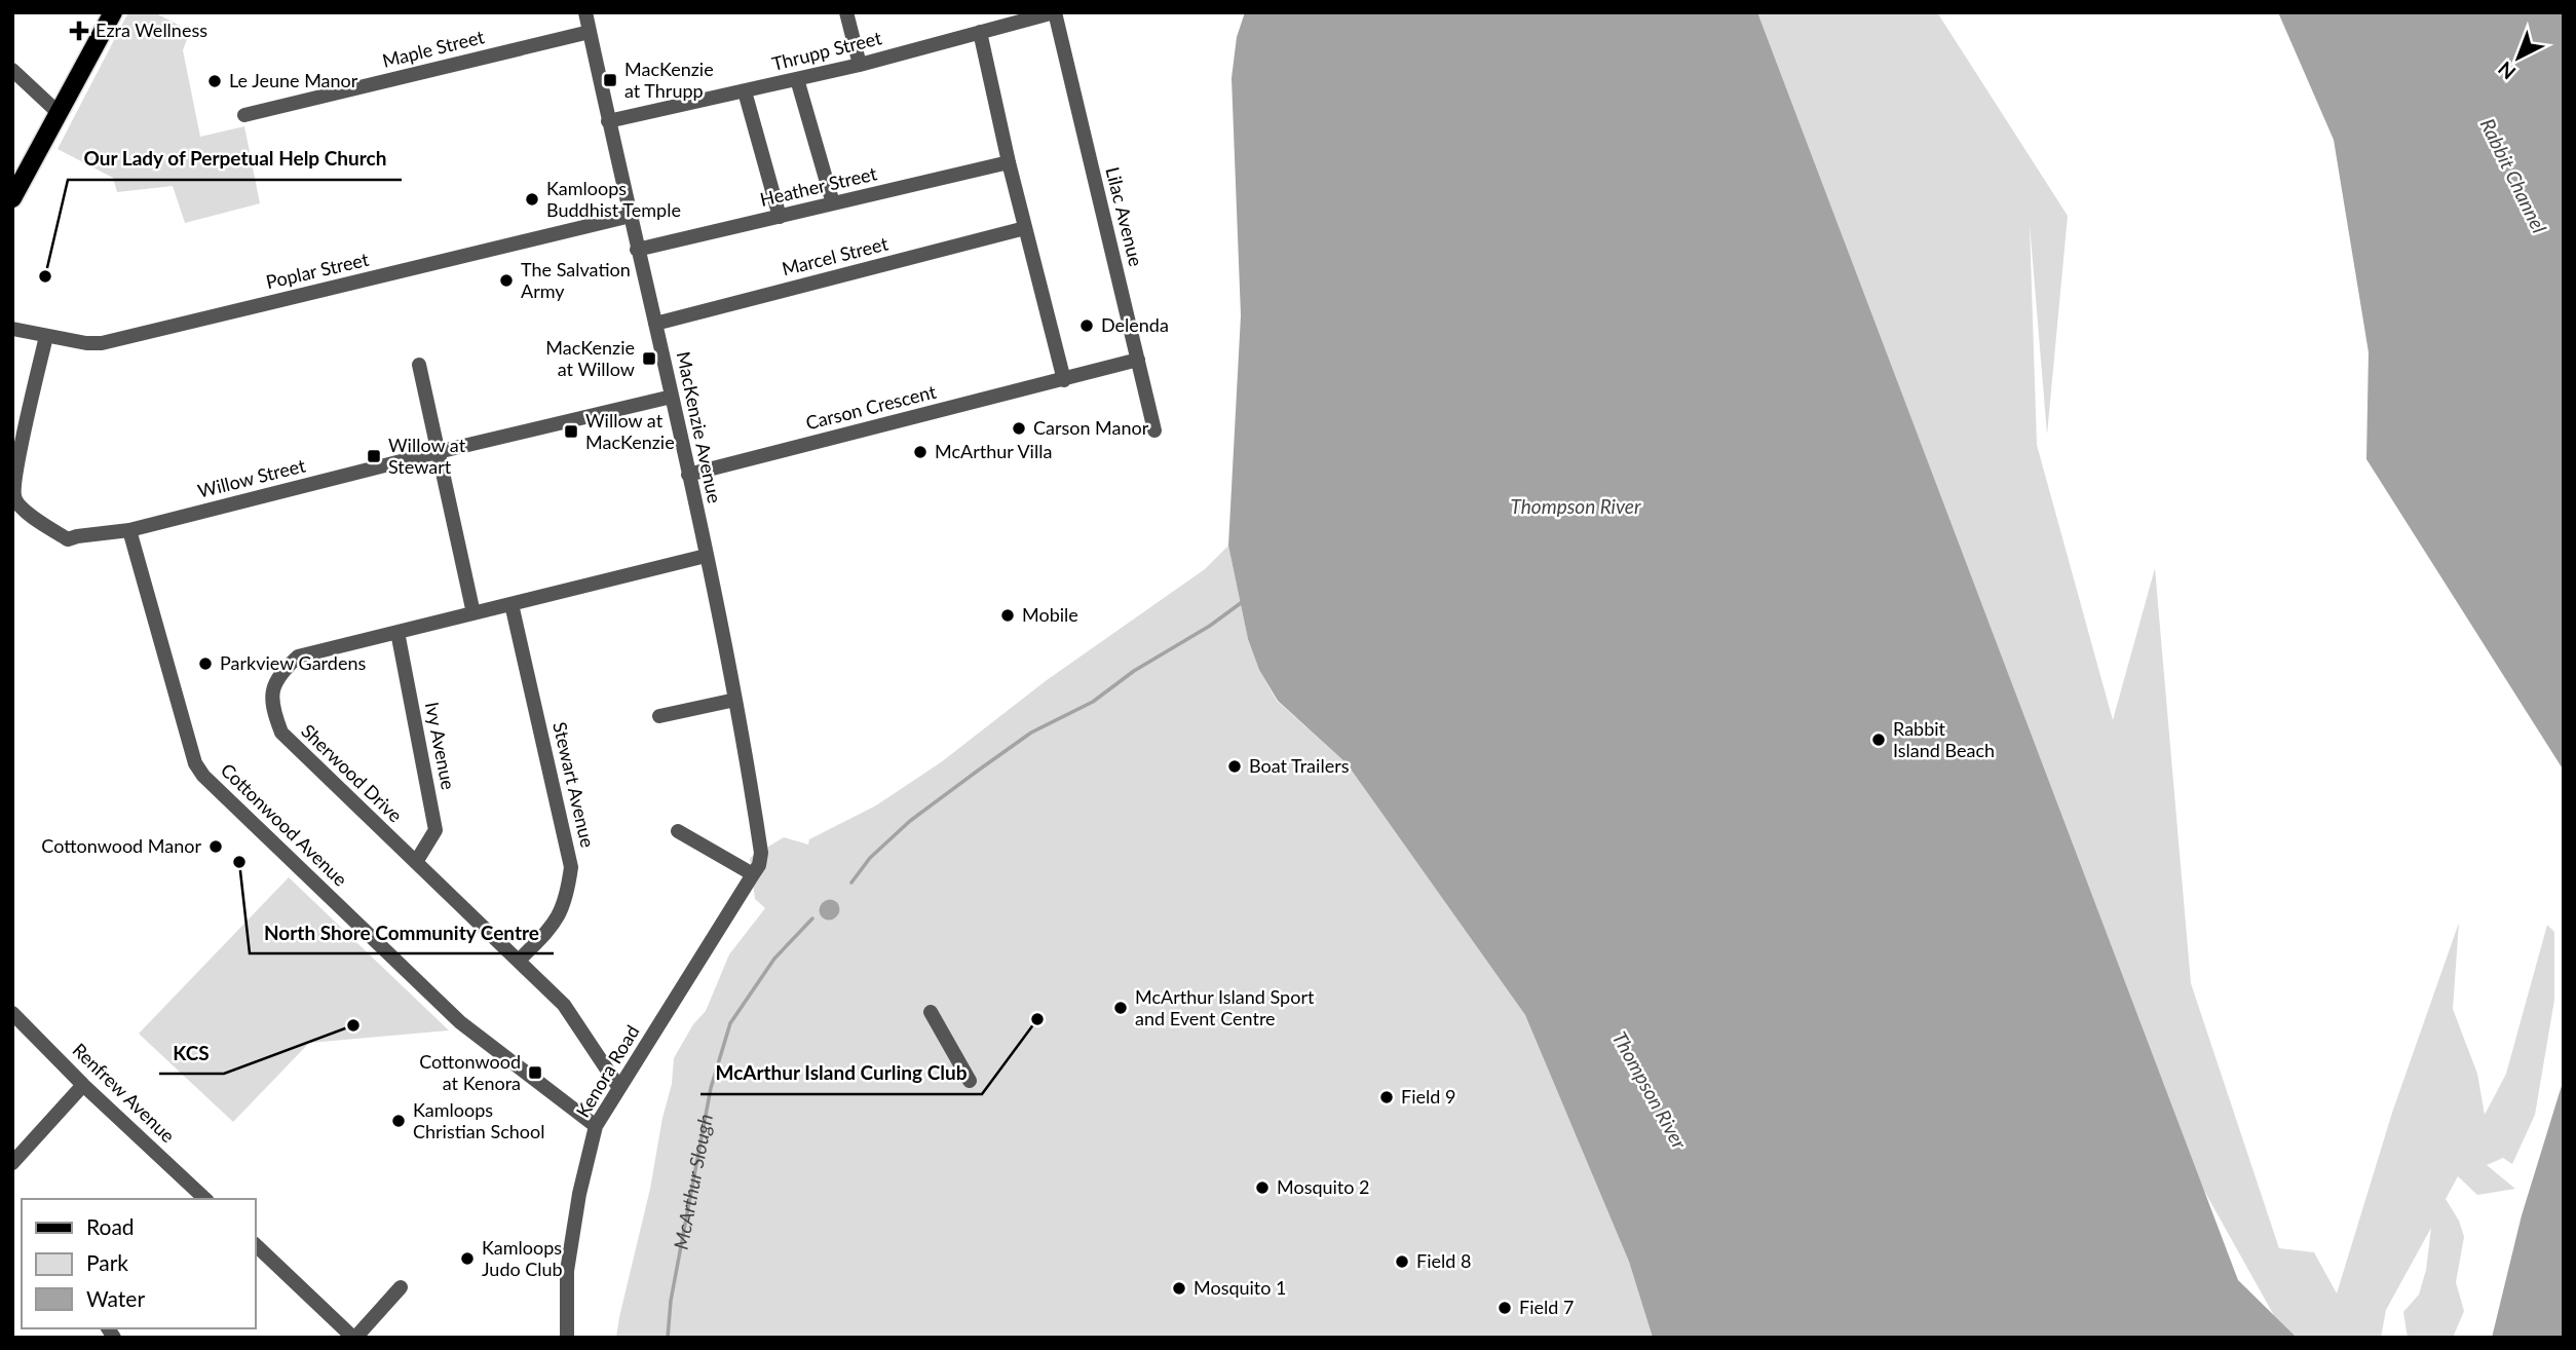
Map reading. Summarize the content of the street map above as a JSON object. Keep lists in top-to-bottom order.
{
  "streets": {
    "street": [
      "Maple Street",
      "Thrupp Street",
      "Heather Street",
      "Lilac Avenue",
      "Marcel Street",
      "Poplar Street",
      "Carson Crescent",
      "MacKenzie Avenue",
      "Willow Street",
      "Ivy Avenue",
      "Sherwood Drive",
      "Stewart Avenue",
      "Cottonwood Avenue",
      "Kenora Road",
      "Renfrew Avenue"
    ]
  },
  "crossings": [
    ["Maple Street", "MacKenzie Avenue"],
    ["Thrupp Street", "Lilac Avenue"],
    ["Thrupp Street", "MacKenzie Avenue"],
    ["Heather Street", "MacKenzie Avenue"],
    ["Lilac Avenue", "Carson Crescent"],
    ["Marcel Street", "MacKenzie Avenue"],
    ["Poplar Street", "MacKenzie Avenue"],
    ["Poplar Street", "Willow Street"],
    ["Carson Crescent", "MacKenzie Avenue"],
    ["MacKenzie Avenue", "Willow Street"],
    ["MacKenzie Avenue", "Sherwood Drive"],
    ["MacKenzie Avenue", "Kenora Road"],
    ["Willow Street", "Cottonwood Avenue"],
    ["Ivy Avenue", "Sherwood Drive"],
    ["Sherwood Drive", "Stewart Avenue"],
    ["Sherwood Drive", "Kenora Road"],
    ["Cottonwood Avenue", "Kenora Road"]
  ],
  "water": ["Rabbit Channel", "Thompson River", "McArthur Slough"],
  "places": {
    "health": ["Ezra Wellness"],
    "transit": [
      "MacKenzie at Thrupp",
      "MacKenzie at Willow",
      "Willow at MacKenzie",
      "Willow at Stewart",
      "Cottonwood at Kenora"
    ],
    "other": [
      "Le Jeune Manor",
      "Kamloops Buddhist Temple",
      "Our Lady of Perpetual Help Church",
      "The Salvation Army",
      "Delenda",
      "Carson Manor",
      "McArthur Villa",
      "Mobile",
      "Parkview Gardens",
      "Rabbit Island Beach",
      "Boat Trailers",
      "Cottonwood Manor",
      "North Shore Community Centre",
      "McArthur Island Sport and Event Centre",
      "McArthur Island Curling Club",
      "KCS",
      "Field 9",
      "Kamloops Christian School",
      "Mosquito 2",
      "Kamloops Judo Club",
      "Field 8",
      "Mosquito 1",
      "Field 7"
    ]
  },
  "legend": ["Road", "Park", "Water"],
  "north": "bottom left"
}
